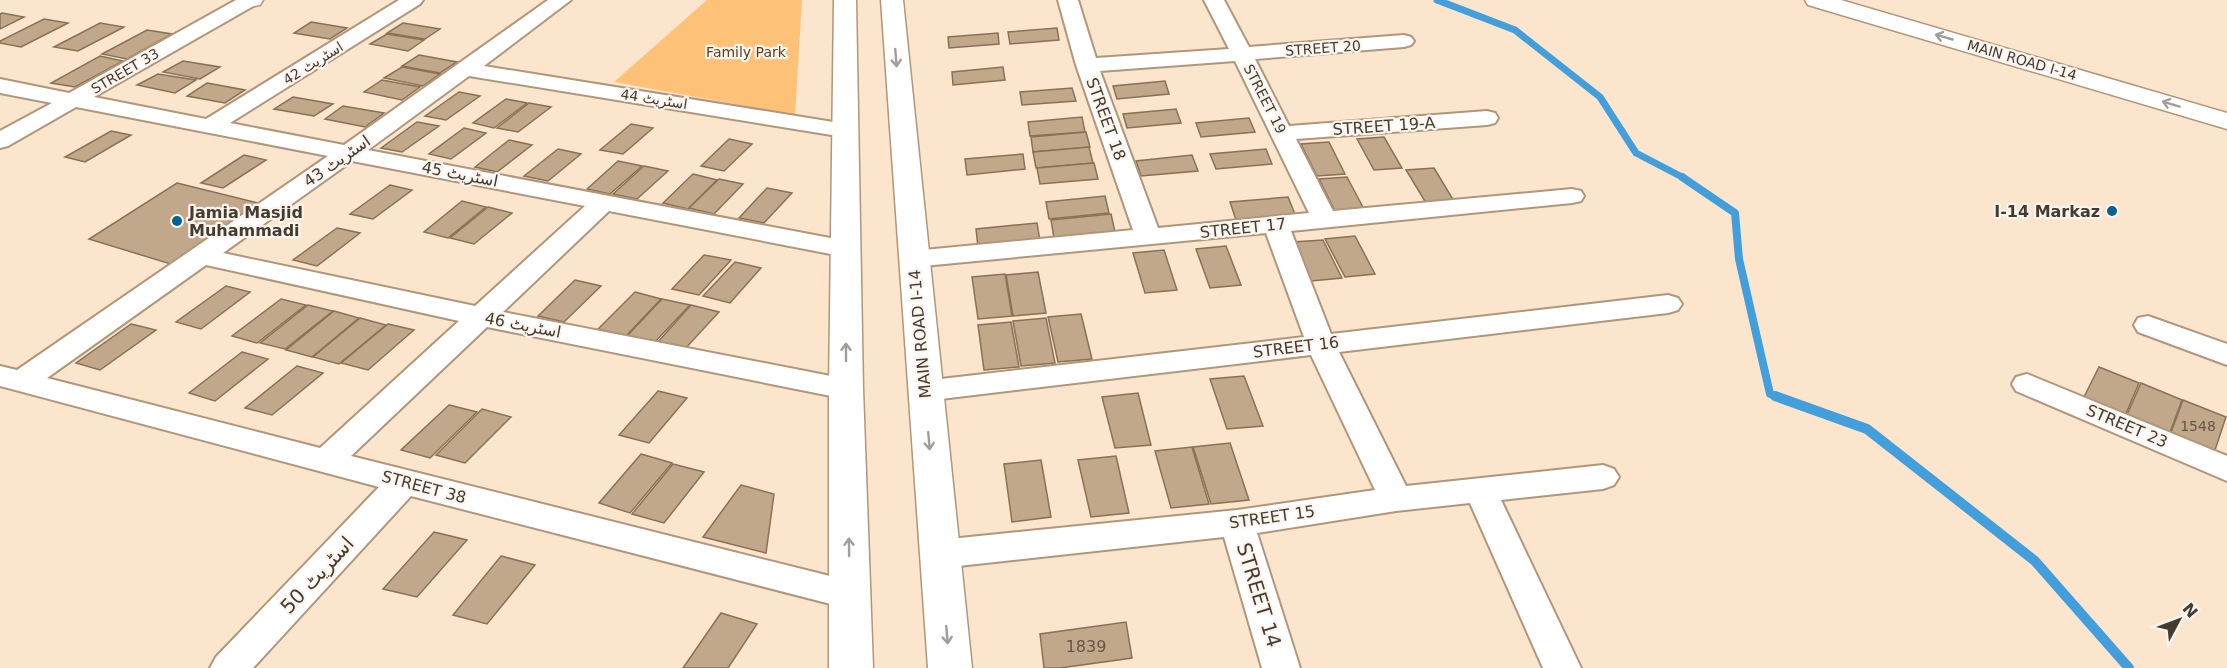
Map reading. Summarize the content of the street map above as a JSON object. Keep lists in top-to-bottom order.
{
  "streets": {
    "main road": ["MAIN ROAD I-14"],
    "street": [
      "STREET 20",
      "اسٹریٹ 42",
      "STREET 33",
      "اسٹریٹ 44",
      "STREET 19",
      "STREET 18",
      "STREET 19-A",
      "اسٹریٹ 43",
      "اسٹریٹ 45",
      "STREET 17",
      "اسٹریٹ 46",
      "STREET 16",
      "STREET 23",
      "STREET 38",
      "STREET 15",
      "اسٹریٹ 50",
      "STREET 14"
    ]
  },
  "crossings": [
    ["STREET 20", "STREET 19"],
    ["MAIN ROAD I-14", "STREET 17"],
    ["MAIN ROAD I-14", "STREET 16"],
    ["MAIN ROAD I-14", "STREET 15"],
    ["اسٹریٹ 42", "اسٹریٹ 45"],
    ["STREET 33", "اسٹریٹ 45"],
    ["اسٹریٹ 44", "اسٹریٹ 43"],
    ["STREET 19", "STREET 18"],
    ["STREET 19", "STREET 19-A"],
    ["STREET 19", "STREET 17"],
    ["STREET 18", "STREET 17"],
    ["اسٹریٹ 43", "اسٹریٹ 45"],
    ["اسٹریٹ 43", "اسٹریٹ 46"],
    ["اسٹریٹ 43", "STREET 38"],
    ["STREET 38", "اسٹریٹ 50"],
    ["STREET 15", "STREET 14"]
  ],
  "parks": ["Family Park"],
  "places": ["I-14 Markaz", "Jamia Masjid Muhammadi"],
  "house_numbers": ["1548", "1839"],
  "north": "top right"
}
